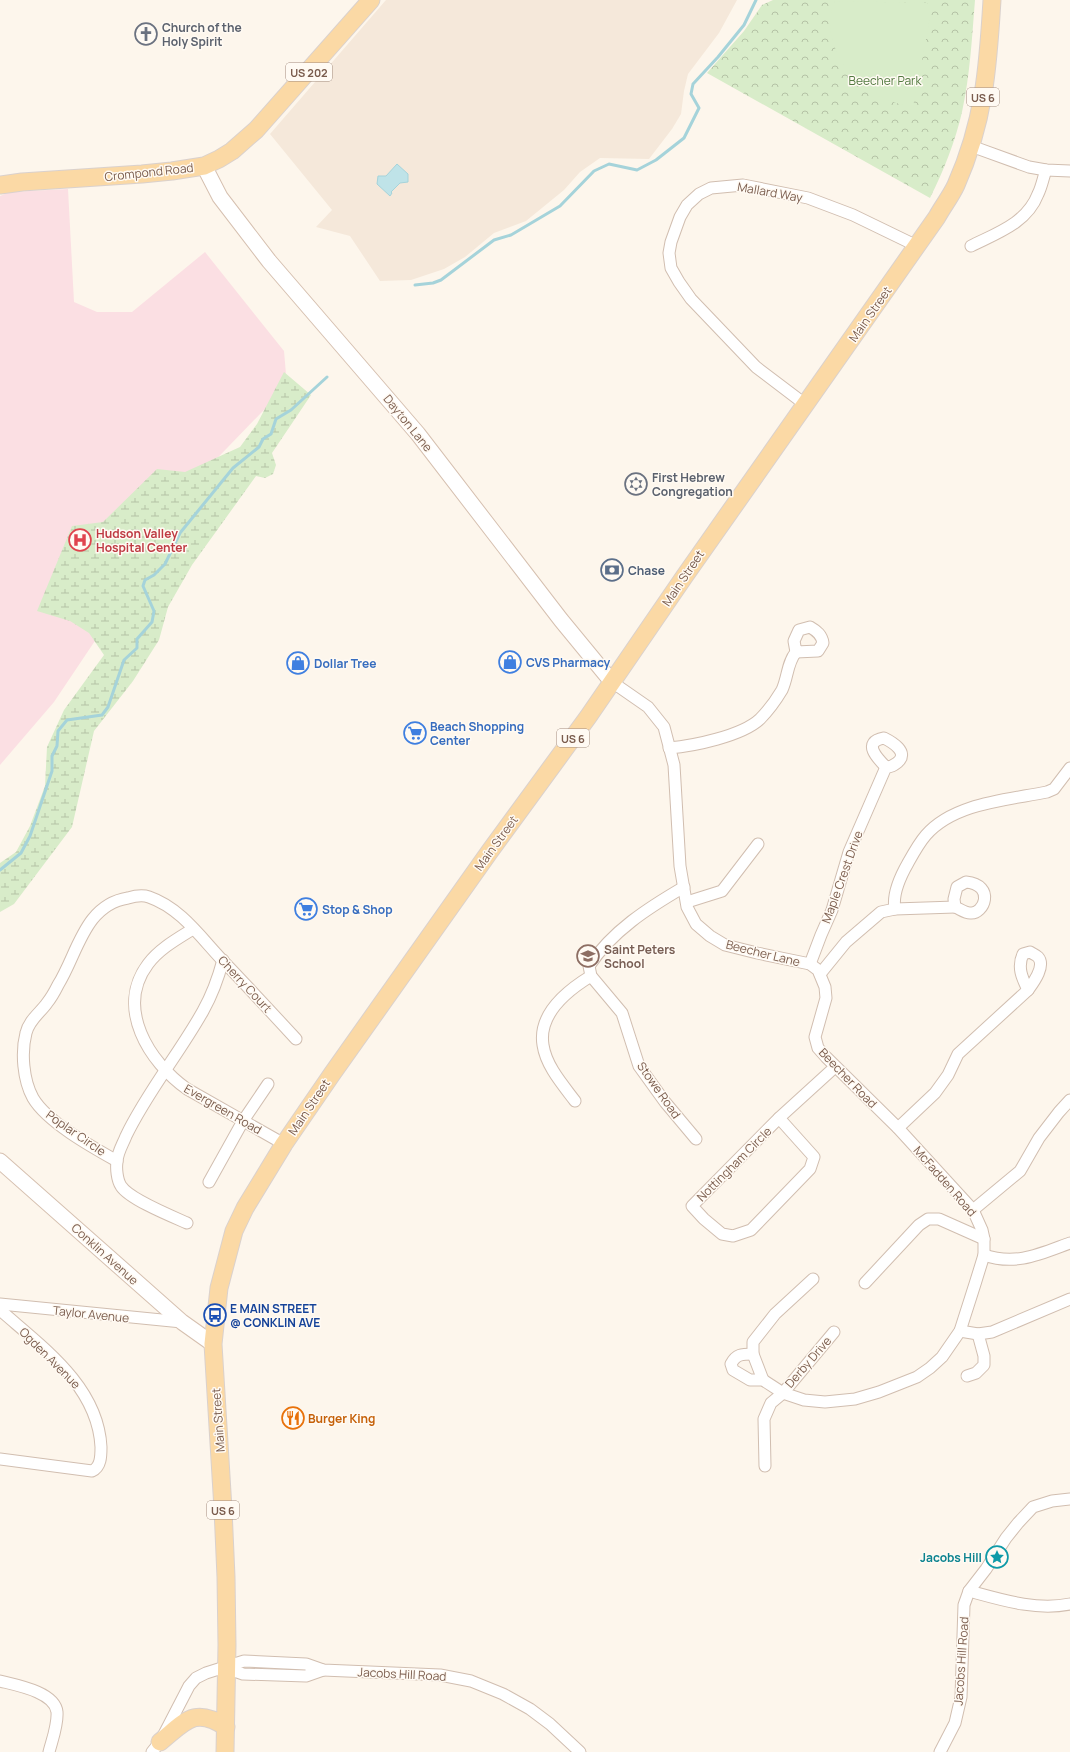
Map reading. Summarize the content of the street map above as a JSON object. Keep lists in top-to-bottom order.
{
  "streets": {
    "main road": [
      "US 202",
      "US 6",
      "Crompond Road",
      "Main Street"
    ],
    "street": [
      "Mallard Way",
      "Dayton Lane",
      "Maple Crest Drive",
      "Beecher Lane",
      "Cherry Court",
      "Beecher Road",
      "Stowe Road",
      "Evergreen Road",
      "Poplar Circle",
      "Nottingham Circle",
      "McFadden Road",
      "Conklin Avenue",
      "Taylor Avenue",
      "Ogden Avenue",
      "Derby Drive",
      "Jacobs Hill Road"
    ]
  },
  "crossings": [
    ["Crompond Road", "Dayton Lane"],
    ["Mallard Way", "Main Street"],
    ["Main Street", "Dayton Lane"],
    ["Main Street", "Beecher Lane"],
    ["Main Street", "Evergreen Road"],
    ["Main Street", "Conklin Avenue"],
    ["Main Street", "Jacobs Hill Road"],
    ["Dayton Lane", "Beecher Lane"],
    ["Maple Crest Drive", "Beecher Lane"],
    ["Beecher Lane", "Beecher Road"],
    ["Cherry Court", "Evergreen Road"],
    ["Cherry Court", "Poplar Circle"],
    ["Beecher Road", "Nottingham Circle"],
    ["Beecher Road", "McFadden Road"],
    ["Evergreen Road", "Poplar Circle"],
    ["McFadden Road", "Derby Drive"],
    ["Conklin Avenue", "Taylor Avenue"]
  ],
  "parks": ["Beecher Park"],
  "places": {
    "church": ["Church of the Holy Spirit"],
    "synagogue": ["First Hebrew Congregation"],
    "hospital": ["Hudson Valley Hospital Center"],
    "bank": ["Chase"],
    "shop": ["CVS Pharmacy", "Dollar Tree"],
    "supermarket": ["Beach Shopping Center", "Stop & Shop"],
    "school or university": ["Saint Peters School"],
    "bus stop": ["E MAIN STREET @ CONKLIN AVE"],
    "restaurant": ["Burger King"],
    "place": ["Jacobs Hill"]
  }
}
